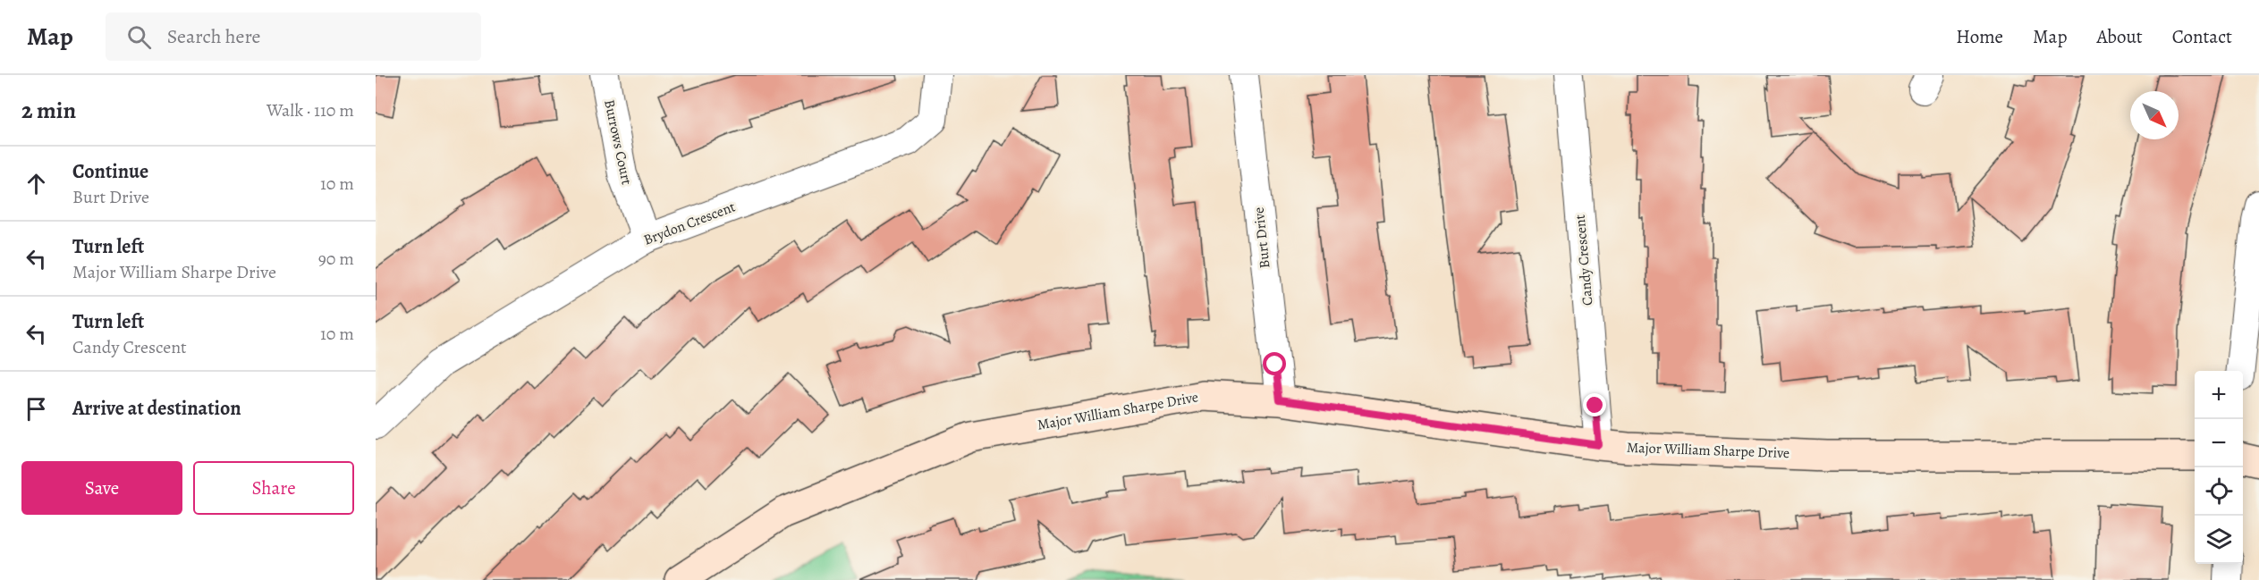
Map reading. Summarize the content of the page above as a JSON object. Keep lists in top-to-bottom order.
{
  "streets": {
    "street": [
      "Burrows Court",
      "Brydon Crescent",
      "Burt Drive",
      "Candy Crescent",
      "Major William Sharpe Drive"
    ]
  },
  "crossings": [
    ["Burrows Court", "Brydon Crescent"],
    ["Burt Drive", "Major William Sharpe Drive"],
    ["Candy Crescent", "Major William Sharpe Drive"]
  ],
  "north": "bottom right",
  "page": {
    "header": "Map",
    "search": "Search here",
    "nav": [
      "Home",
      "Map",
      "About",
      "Contact"
    ],
    "heading": ["2 min", "Walk · 110 m"],
    "list": [
      ["Continue", "Burt Drive", "10 m"],
      ["Turn left", "Major William Sharpe Drive", "90 m"],
      ["Turn left", "Candy Crescent", "10 m"],
      "Arrive at destination"
    ],
    "map_buttons": ["+", "−"],
    "buttons": ["Save", "Share"]
  }
}
